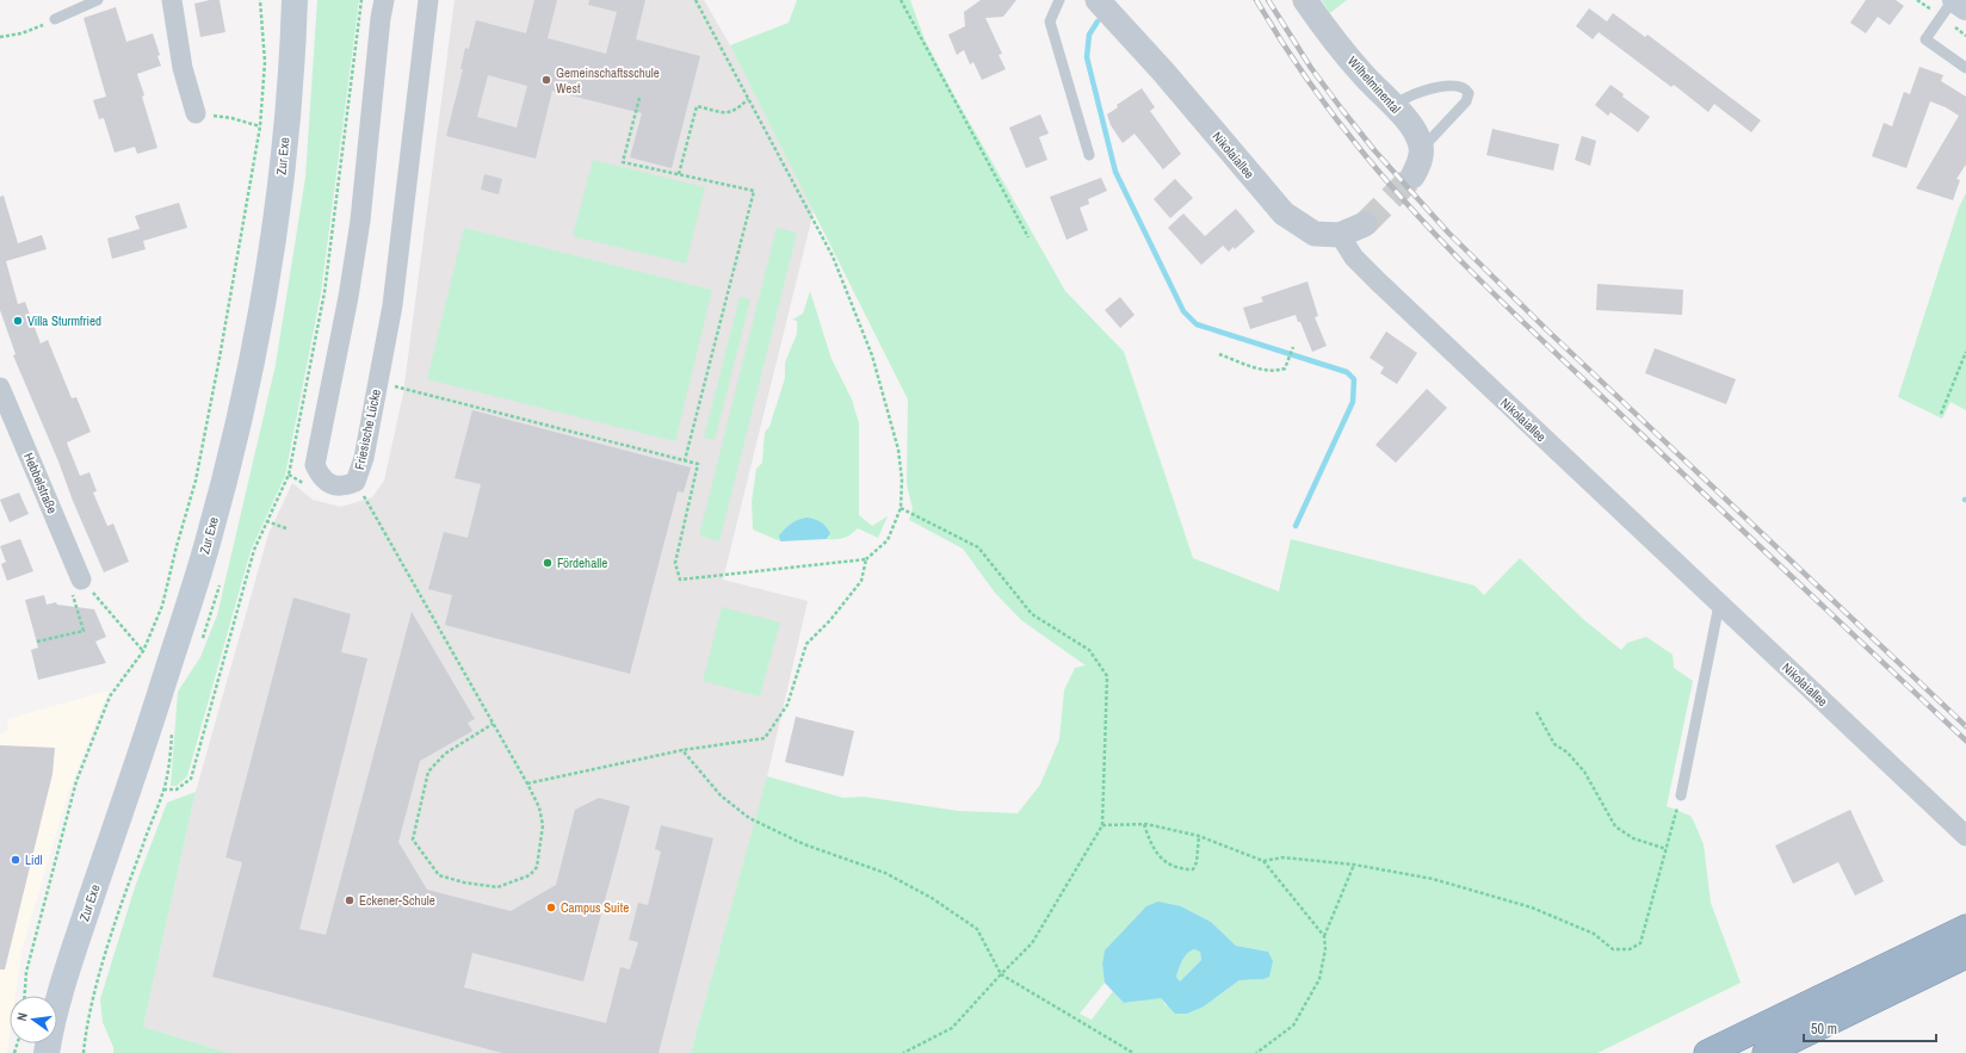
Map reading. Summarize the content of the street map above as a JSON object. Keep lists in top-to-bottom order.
{
  "streets": {
    "main road": ["Zur Exe"],
    "street": [
      "Wilhelminental",
      "Nikolaiallee",
      "Friesische Lücke",
      "Hebbelstraße"
    ]
  },
  "places": [
    "Gemeinschaftsschule West",
    "Villa Sturmfried",
    "Fördehalle",
    "Lidl",
    "Eckener-Schule",
    "Campus Suite"
  ],
  "scale_bar": "50 m",
  "north": "left"
}
